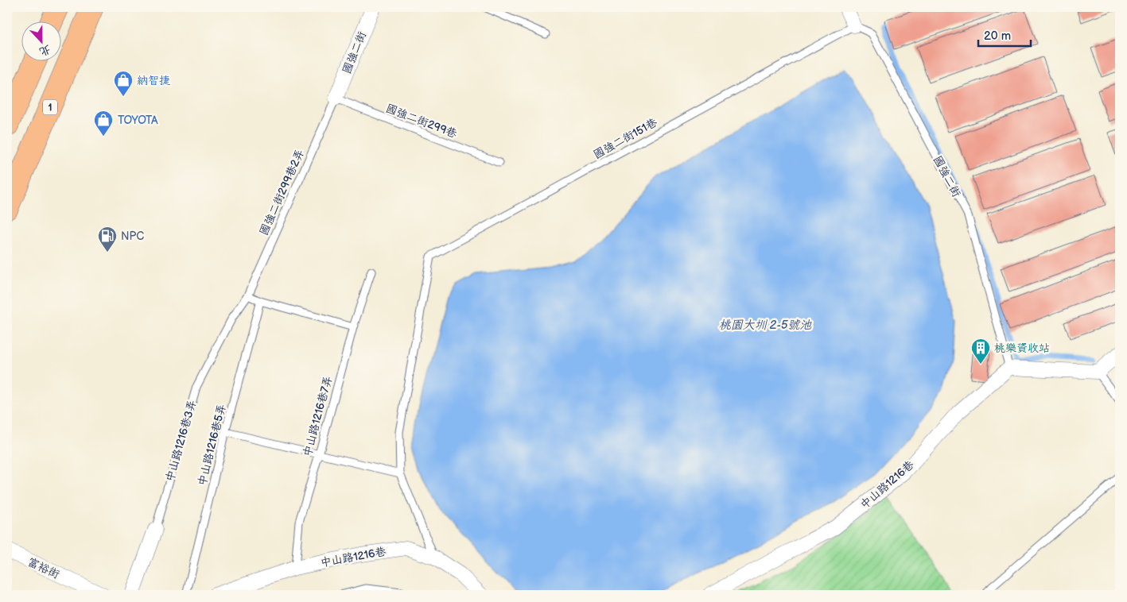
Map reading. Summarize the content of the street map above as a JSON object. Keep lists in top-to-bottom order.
{
  "streets": {
    "main road": ["1"],
    "street": [
      "國強二街",
      "中山路1216巷3弄",
      "中山路1216巷",
      "富裕街"
    ],
    "lane": [
      "國強二街299巷",
      "國強二街151巷",
      "國強二街299巷2弄",
      "中山路1216巷7弄",
      "中山路1216巷5弄"
    ]
  },
  "crossings": [
    ["國強二街", "國強二街299巷"],
    ["國強二街", "國強二街151巷"],
    ["國強二街", "國強二街299巷2弄"],
    ["國強二街", "中山路1216巷"],
    ["國強二街299巷", "國強二街299巷2弄"],
    ["國強二街299巷2弄", "中山路1216巷3弄"],
    ["中山路1216巷7弄", "中山路1216巷"]
  ],
  "water": ["桃園大圳 2-5號池"],
  "places": {
    "shop": ["納智捷", "TOYOTA"],
    "fuel station": ["NPC"],
    "building": ["桃樂資收站"]
  },
  "scale_bar": "20 m",
  "north": "bottom"
}
